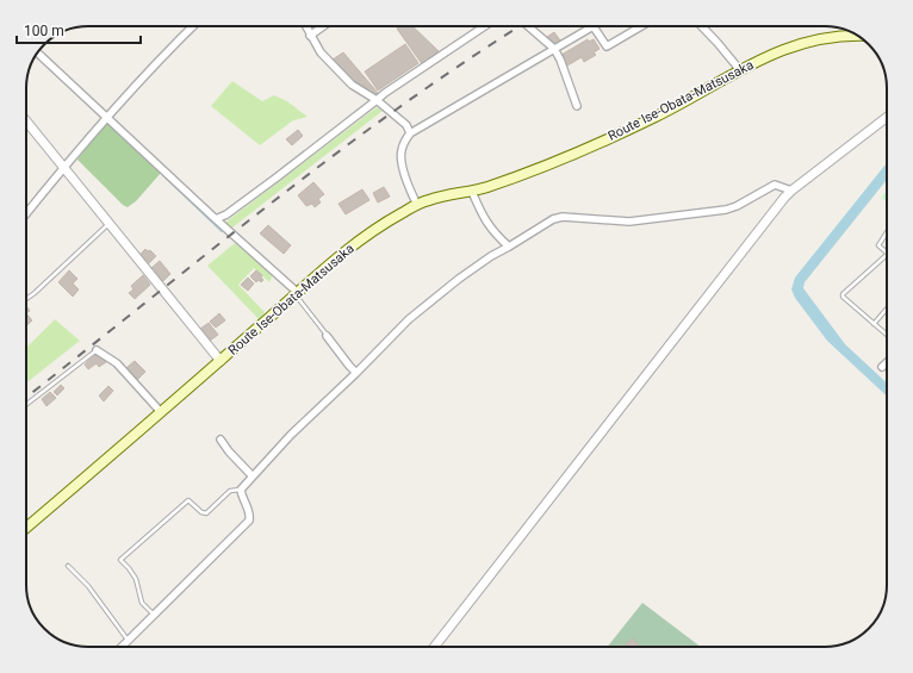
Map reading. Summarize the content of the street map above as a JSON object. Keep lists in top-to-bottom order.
{
  "streets": {
    "main road": ["Route Ise-Obata-Matsusaka"]
  },
  "scale_bar": "100 m"
}
